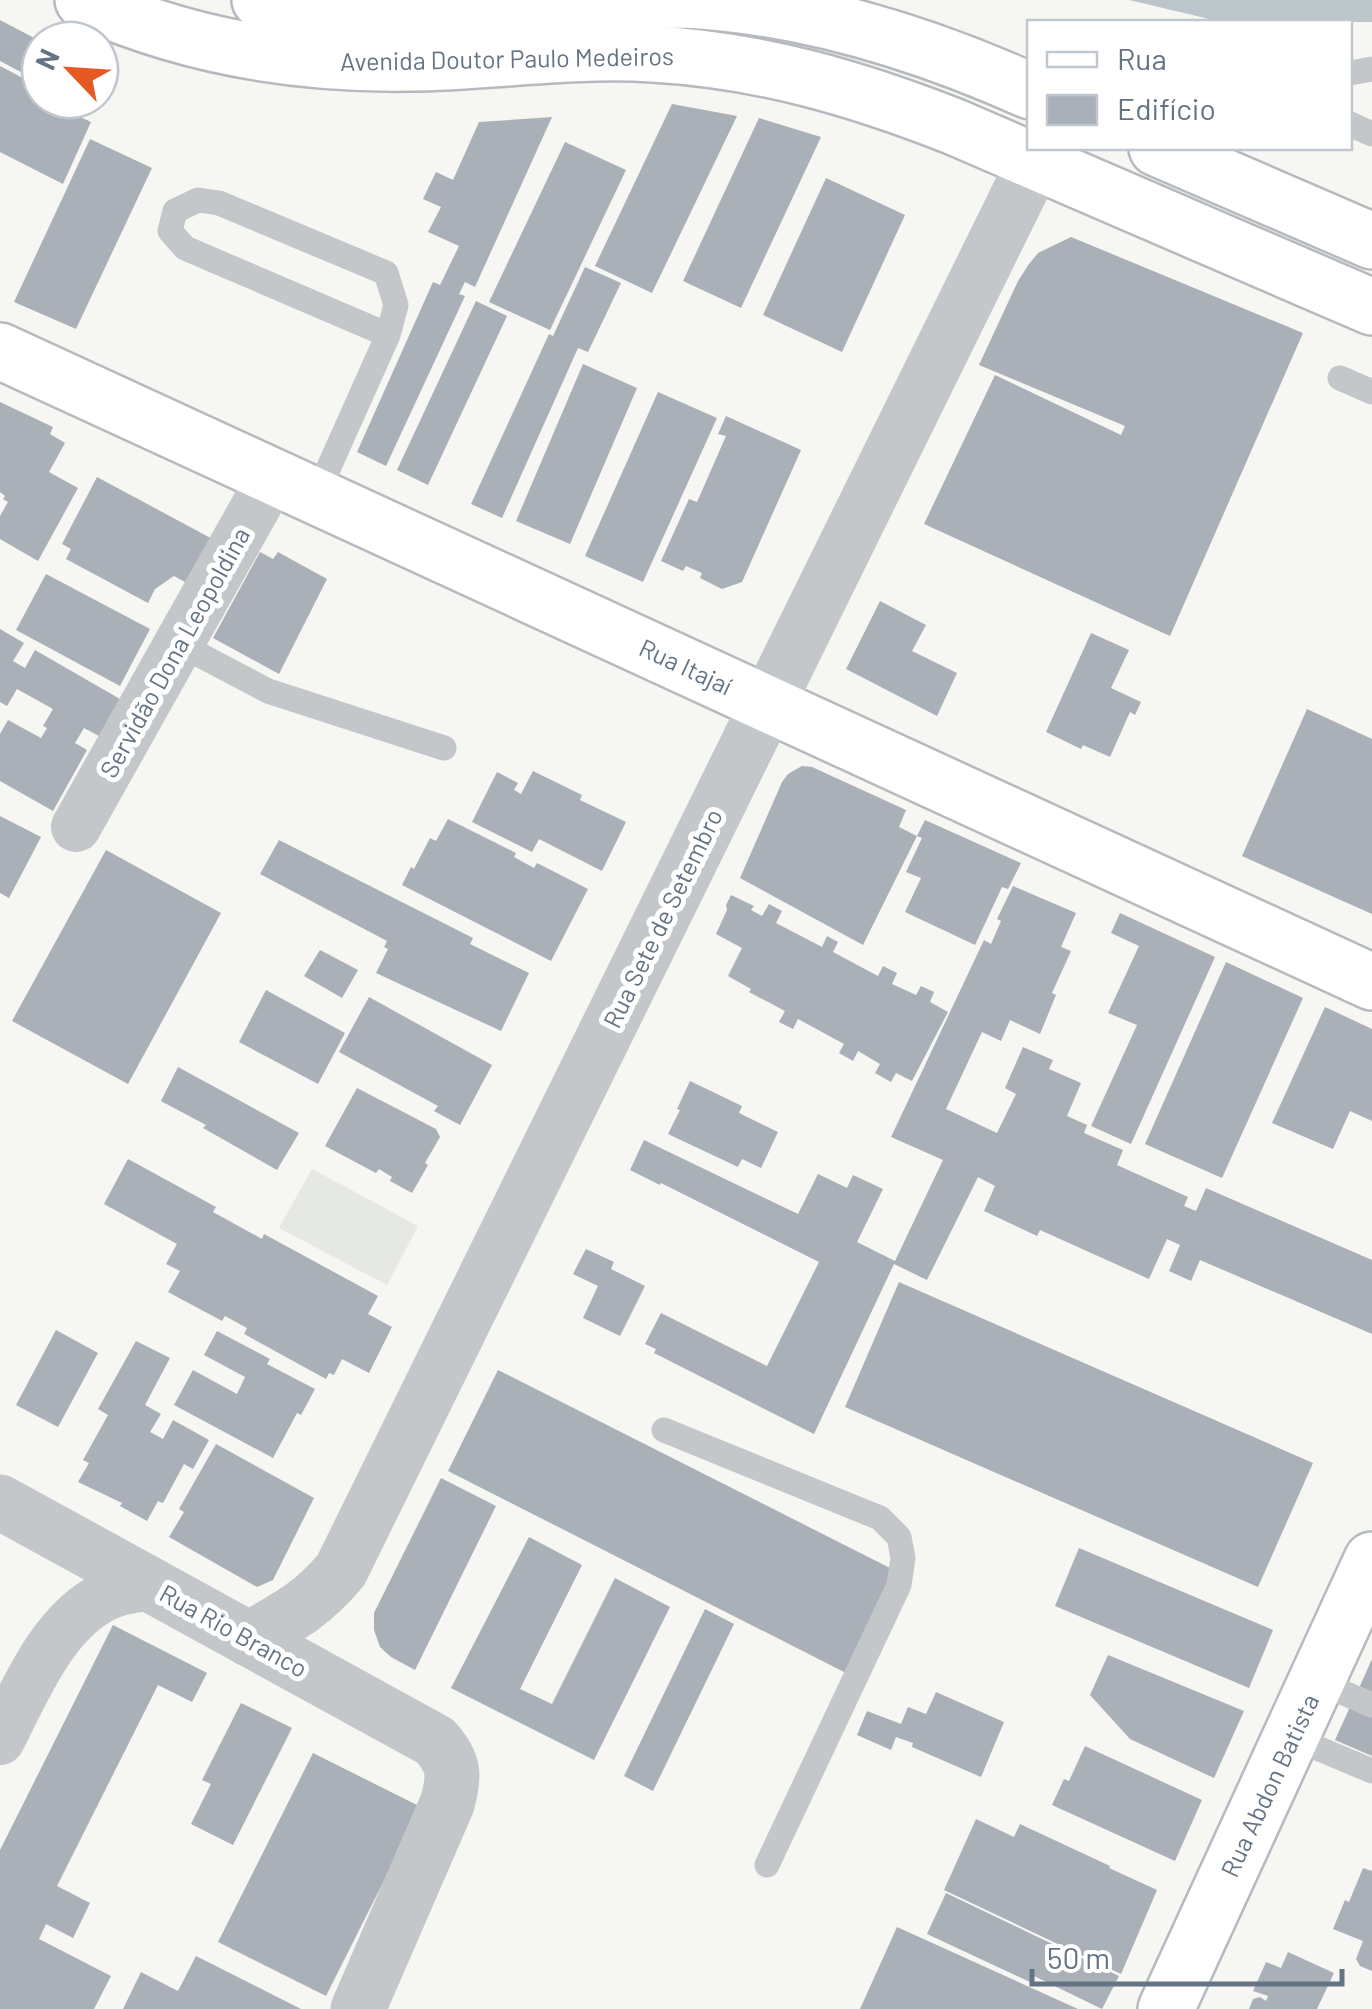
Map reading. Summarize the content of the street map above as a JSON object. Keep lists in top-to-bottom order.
{
  "streets": {
    "main road": ["Avenida Doutor Paulo Medeiros", "Rua Itajaí", "Rua Abdon Batista"],
    "street": ["Servidão Dona Leopoldina", "Rua Sete de Setembro", "Rua Rio Branco"]
  },
  "crossings": [
    ["Avenida Doutor Paulo Medeiros", "Rua Sete de Setembro"],
    ["Servidão Dona Leopoldina", "Rua Itajaí"],
    ["Rua Itajaí", "Rua Sete de Setembro"],
    ["Rua Sete de Setembro", "Rua Rio Branco"]
  ],
  "legend": ["Rua", "Edifício"],
  "scale_bar": "50 m",
  "north": "top left"
}
